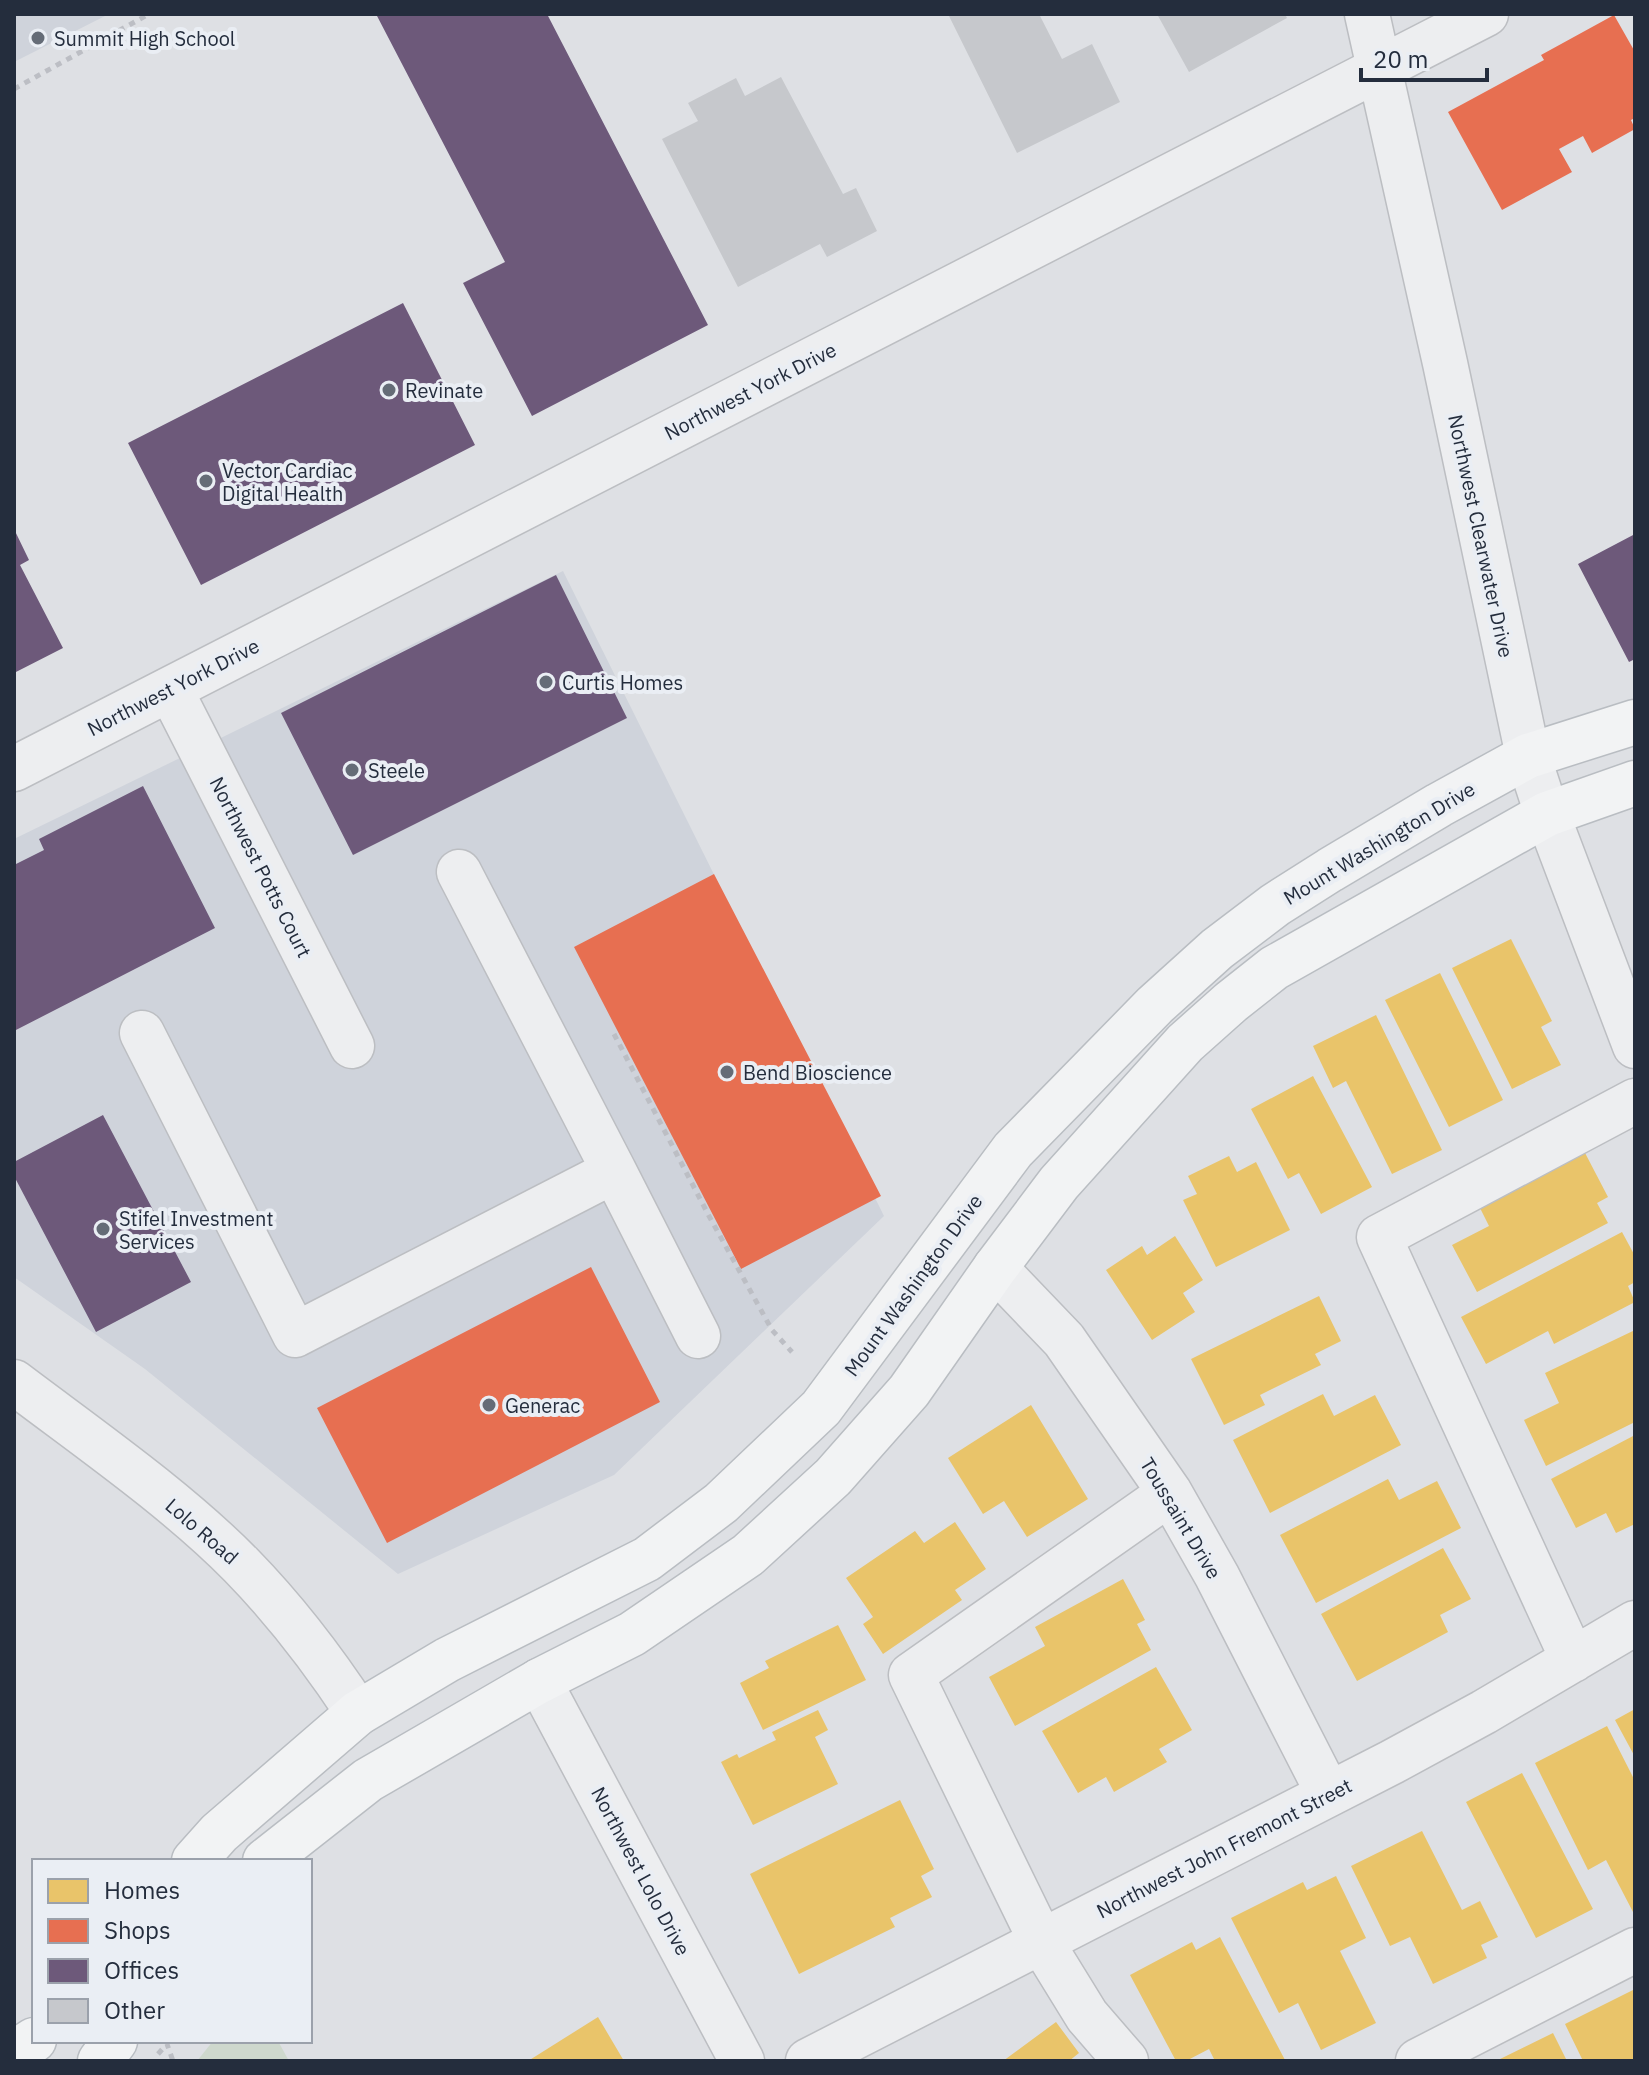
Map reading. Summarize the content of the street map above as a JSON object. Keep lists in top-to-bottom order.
{
  "streets": {
    "main road": ["Mount Washington Drive"],
    "street": [
      "Northwest York Drive",
      "Northwest Clearwater Drive",
      "Northwest Potts Court",
      "Toussaint Drive",
      "Lolo Road",
      "Northwest John Fremont Street",
      "Northwest Lolo Drive"
    ]
  },
  "crossings": [
    ["Northwest York Drive", "Northwest Clearwater Drive"],
    ["Northwest York Drive", "Northwest Potts Court"],
    ["Northwest Clearwater Drive", "Mount Washington Drive"],
    ["Mount Washington Drive", "Lolo Road"],
    ["Toussaint Drive", "Northwest John Fremont Street"]
  ],
  "places": [
    "Summit High School",
    "Revinate",
    "Vector Cardiac Digital Health",
    "Curtis Homes",
    "Steele",
    "Bend Bioscience",
    "Stifel Investment Services",
    "Generac"
  ],
  "legend": [
    "Homes",
    "Shops",
    "Offices",
    "Other"
  ],
  "scale_bar": "20 m"
}
